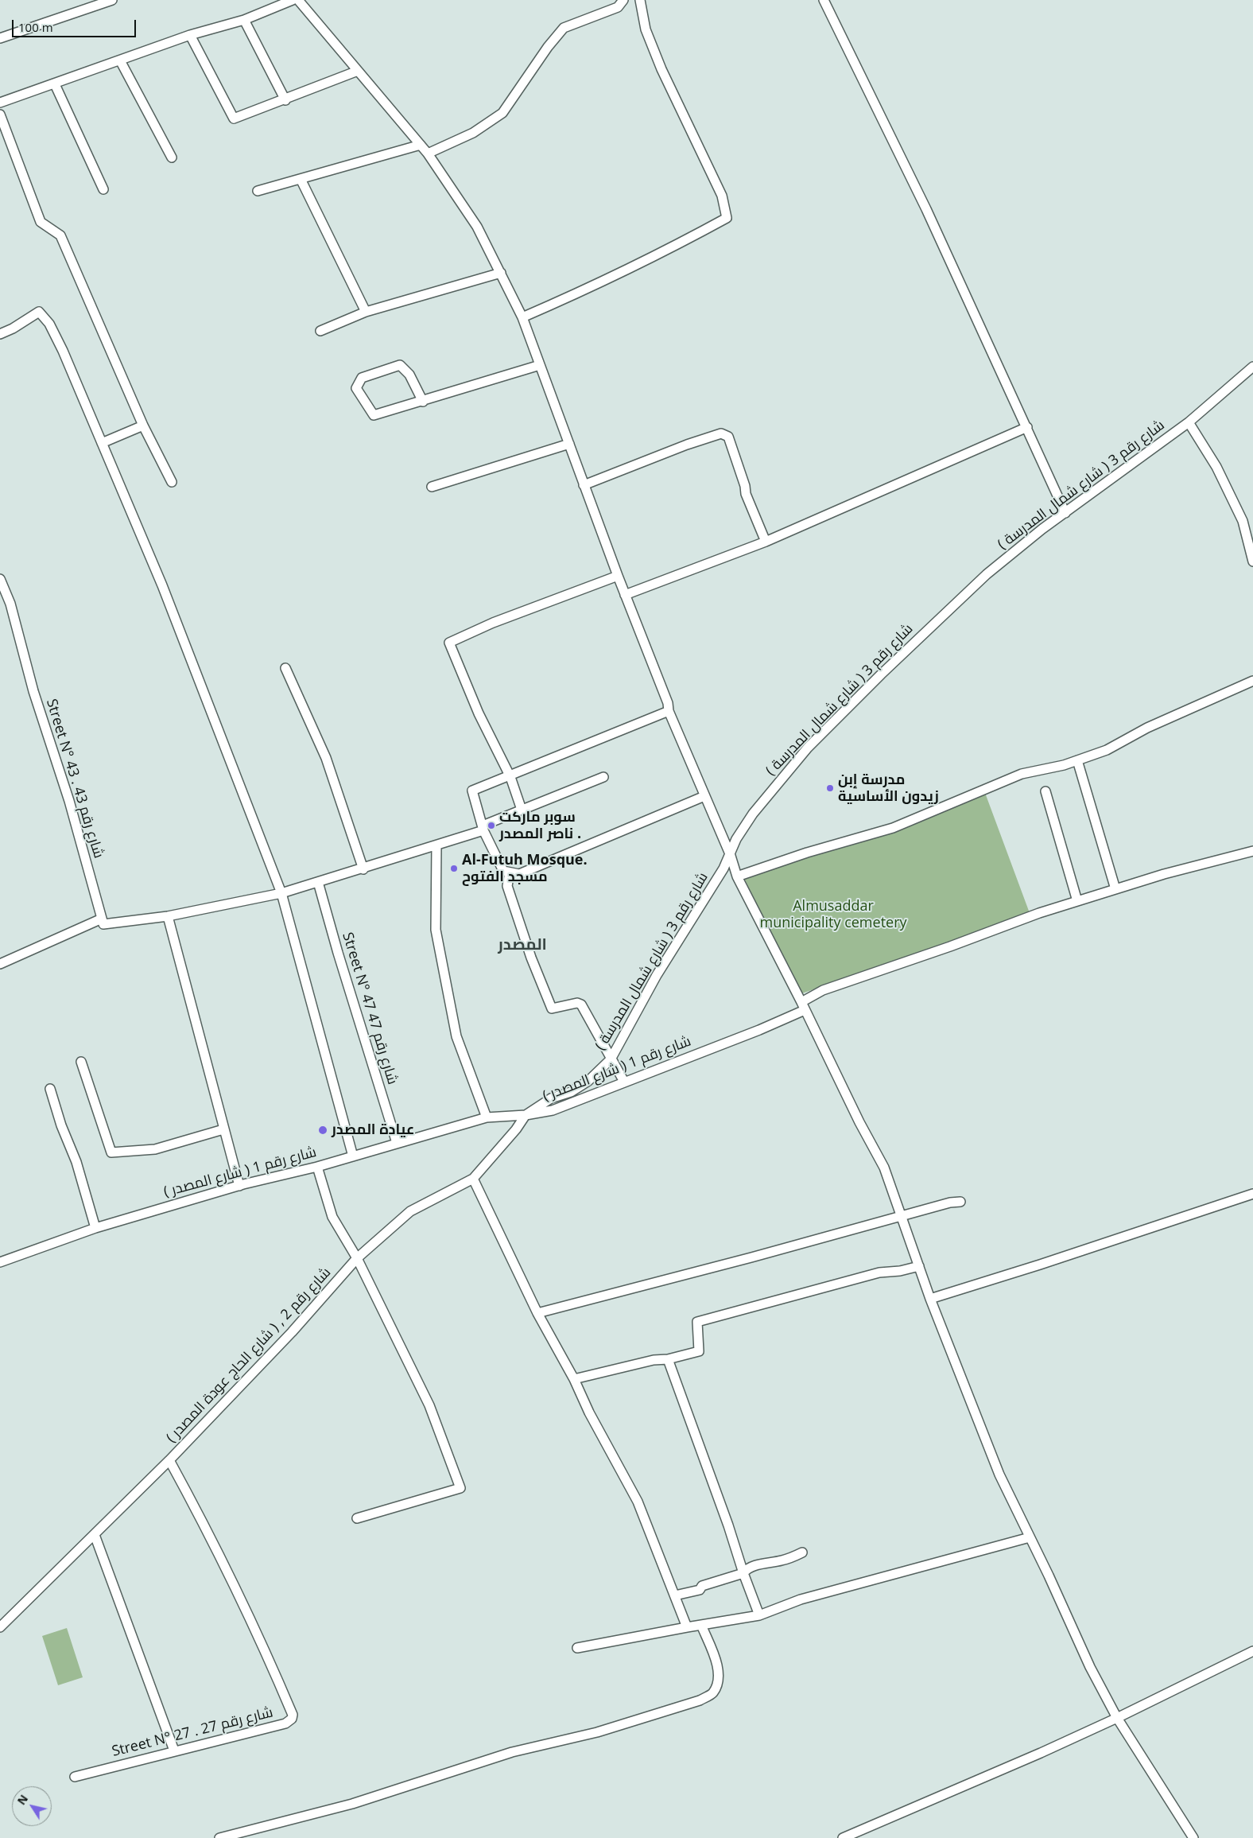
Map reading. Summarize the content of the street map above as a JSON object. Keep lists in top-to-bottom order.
{
  "streets": {
    "street": [
      "شارع رقم 3 ( شارع شمال المدرسة )",
      "Street N° 43 . شارع رقم 43",
      "Street N° 47 شارع رقم 47",
      "شارع رقم 1 ( شارع المصدر )",
      "شارع رقم 2 , ( شارع الحاج عودة المصدر )",
      "Street N° 27 . شارع رقم 27"
    ]
  },
  "crossings": [
    ["شارع رقم 3 ( شارع شمال المدرسة )", "شارع رقم 1 ( شارع المصدر )"],
    ["شارع رقم 3 ( شارع شمال المدرسة )", "شارع رقم 2 , ( شارع الحاج عودة المصدر )"],
    ["Street N° 47 شارع رقم 47", "شارع رقم 1 ( شارع المصدر )"],
    ["شارع رقم 1 ( شارع المصدر )", "شارع رقم 2 , ( شارع الحاج عودة المصدر )"],
    ["شارع رقم 2 , ( شارع الحاج عودة المصدر )", "Street N° 27 . شارع رقم 27"]
  ],
  "districts": ["المصدر"],
  "parks": ["Almusaddar municipality cemetery"],
  "places": [
    "مدرسة إبن زيدون الأساسية",
    "سوبر ماركت ناصر المصدر .",
    "Al-Futuh Mosque. مسجد الفتوح",
    "عيادة المصدر"
  ],
  "scale_bar": "100 m",
  "north": "top left"
}
